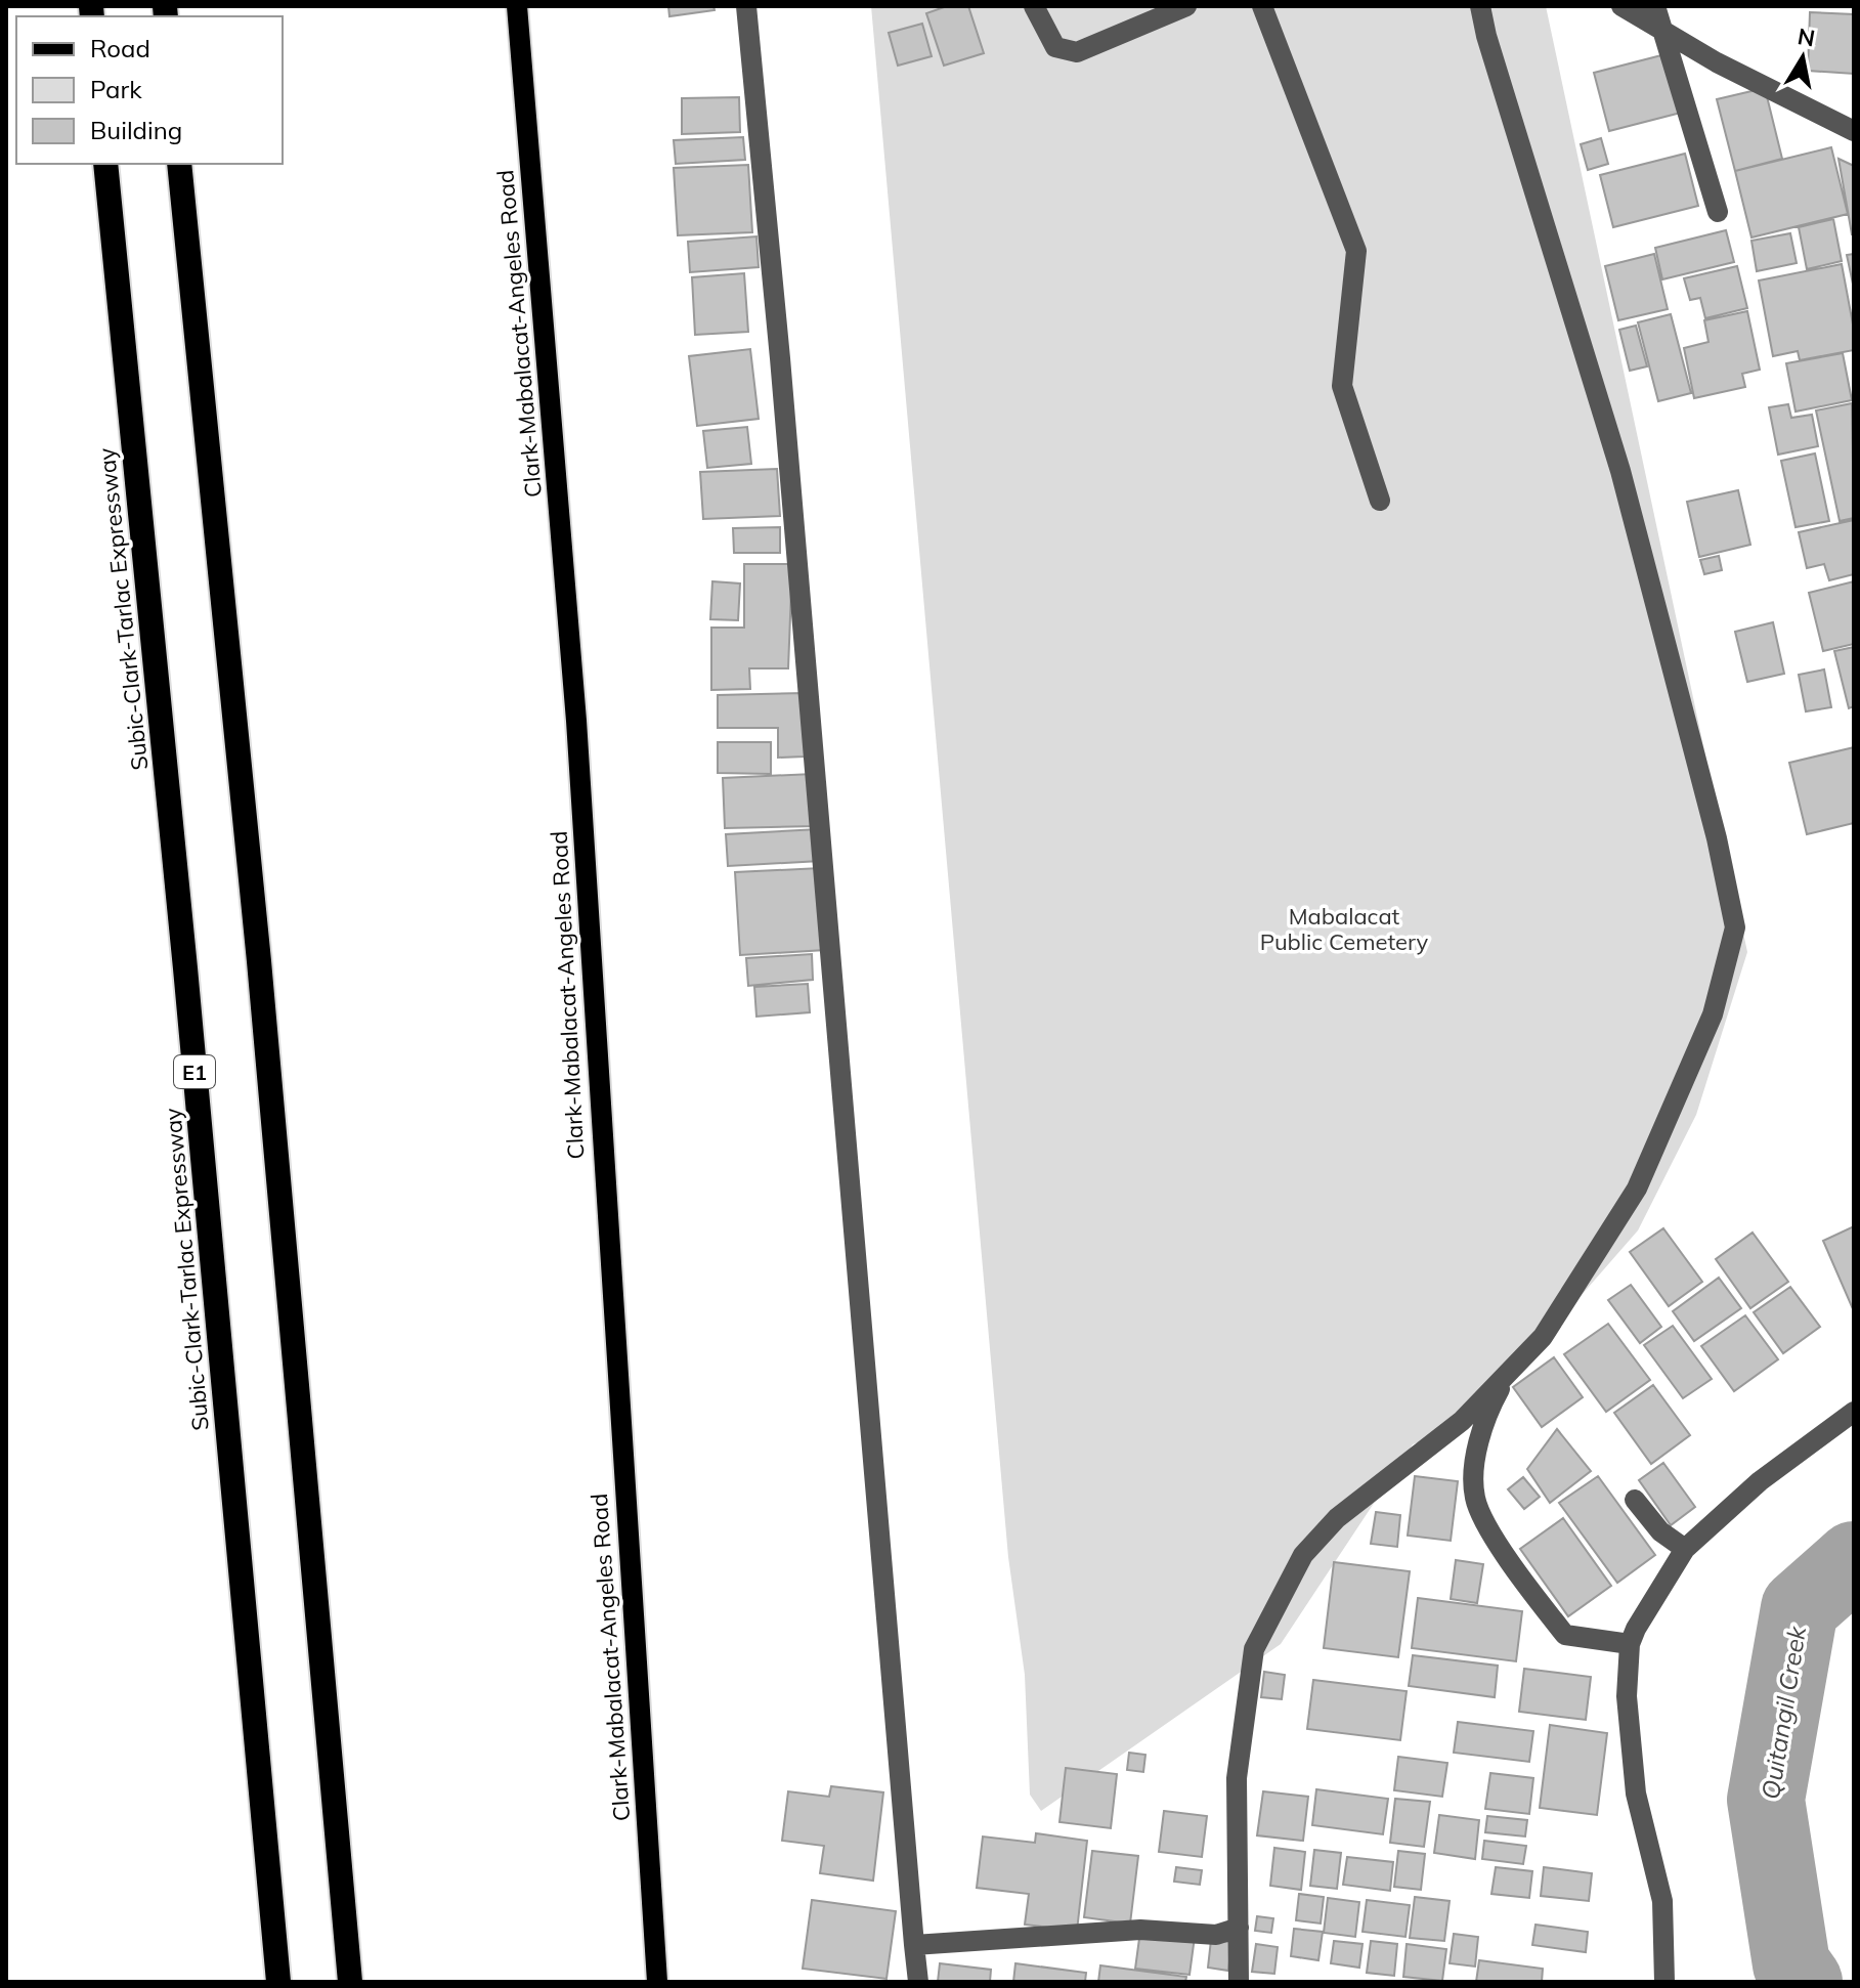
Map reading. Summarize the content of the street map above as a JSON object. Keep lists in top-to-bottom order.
{
  "streets": {
    "highway": ["Subic-Clark-Tarlac Expressway", "E1"],
    "main road": ["Clark-Mabalacat-Angeles Road"]
  },
  "water": ["Quitangil Creek"],
  "parks": ["Mabalacat Public Cemetery"],
  "legend": ["Road", "Park", "Building"],
  "north": "top"
}
